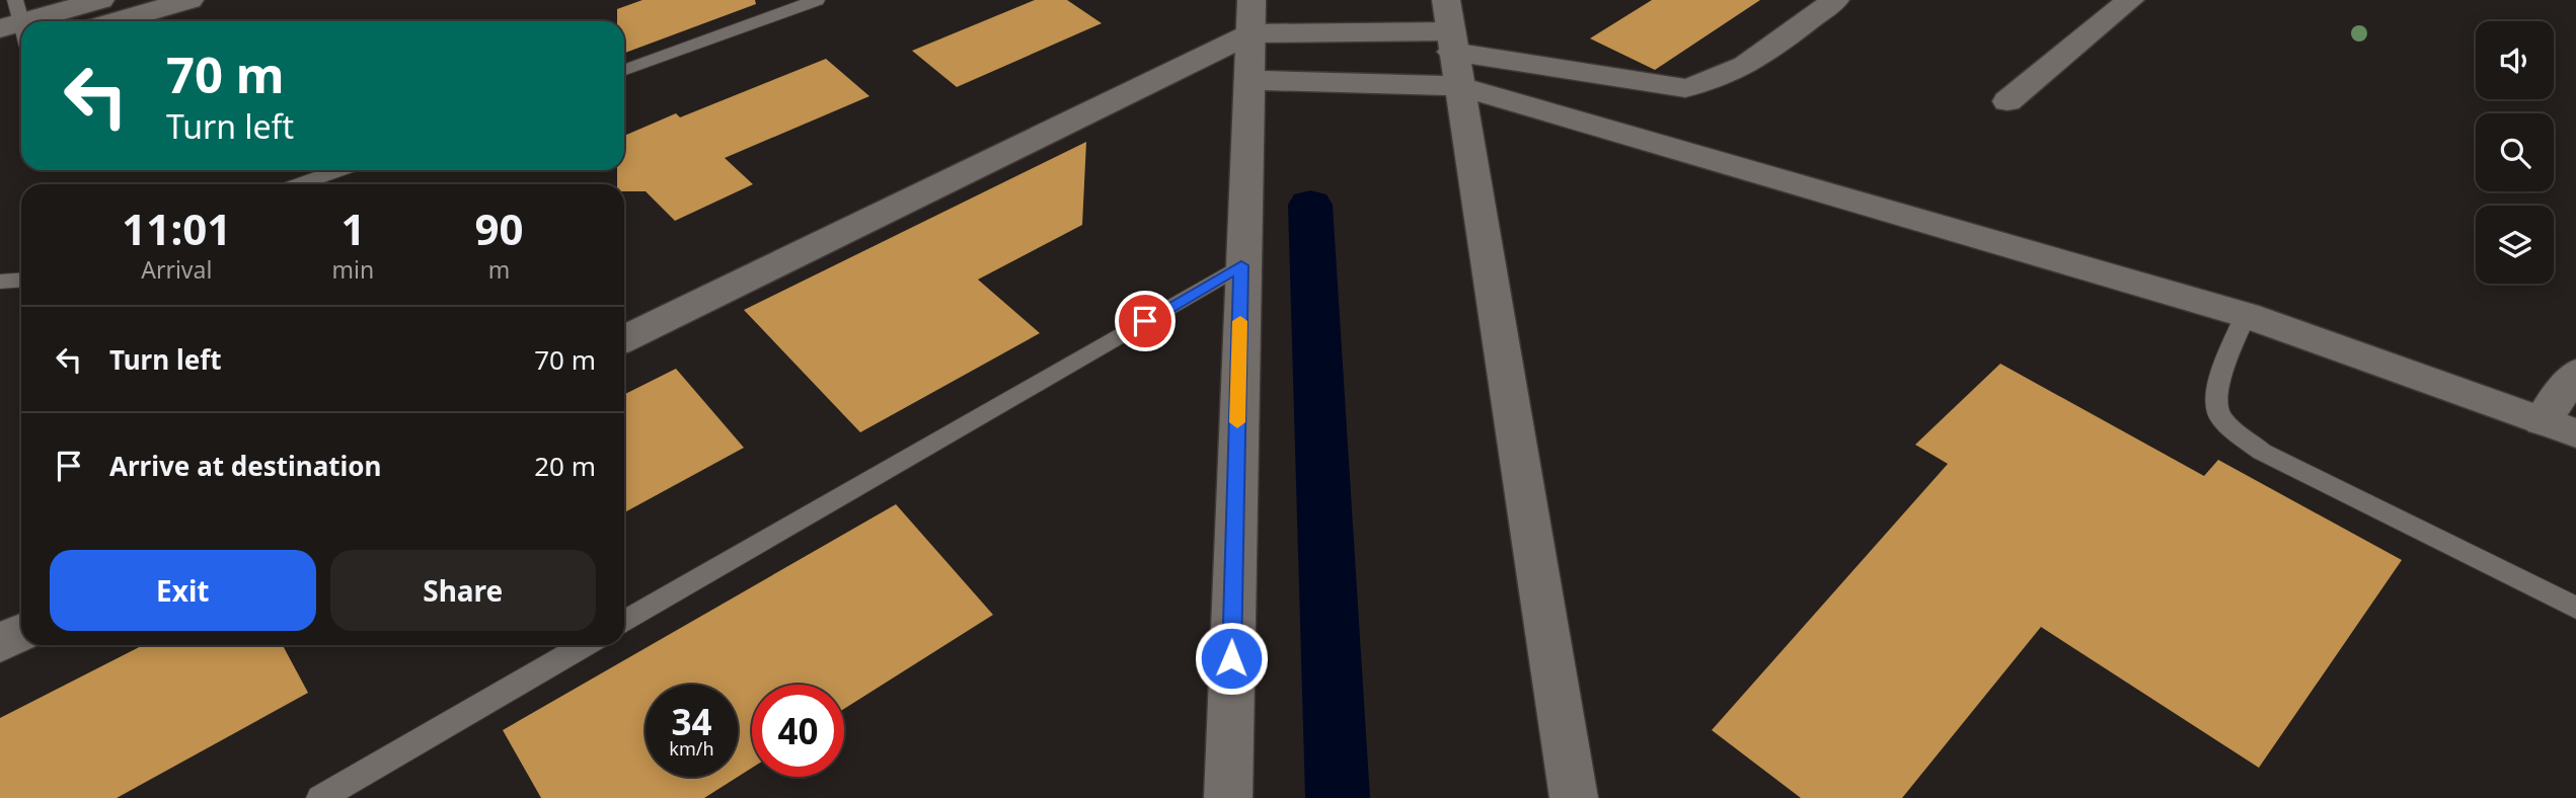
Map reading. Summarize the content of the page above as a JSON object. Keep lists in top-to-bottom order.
{
  "page": {
    "turn": ["70 m", "Turn left"],
    "eta": [
      "11:01",
      "Arrival",
      "1",
      "min",
      "90",
      "m"
    ],
    "list": [
      {
        "name": "Turn left",
        "value": "70 m"
      },
      {
        "name": "Arrive at destination",
        "value": "20 m"
      }
    ],
    "buttons": ["Exit", "Share"],
    "speed": "34 km/h",
    "limit": "40"
  }
}
